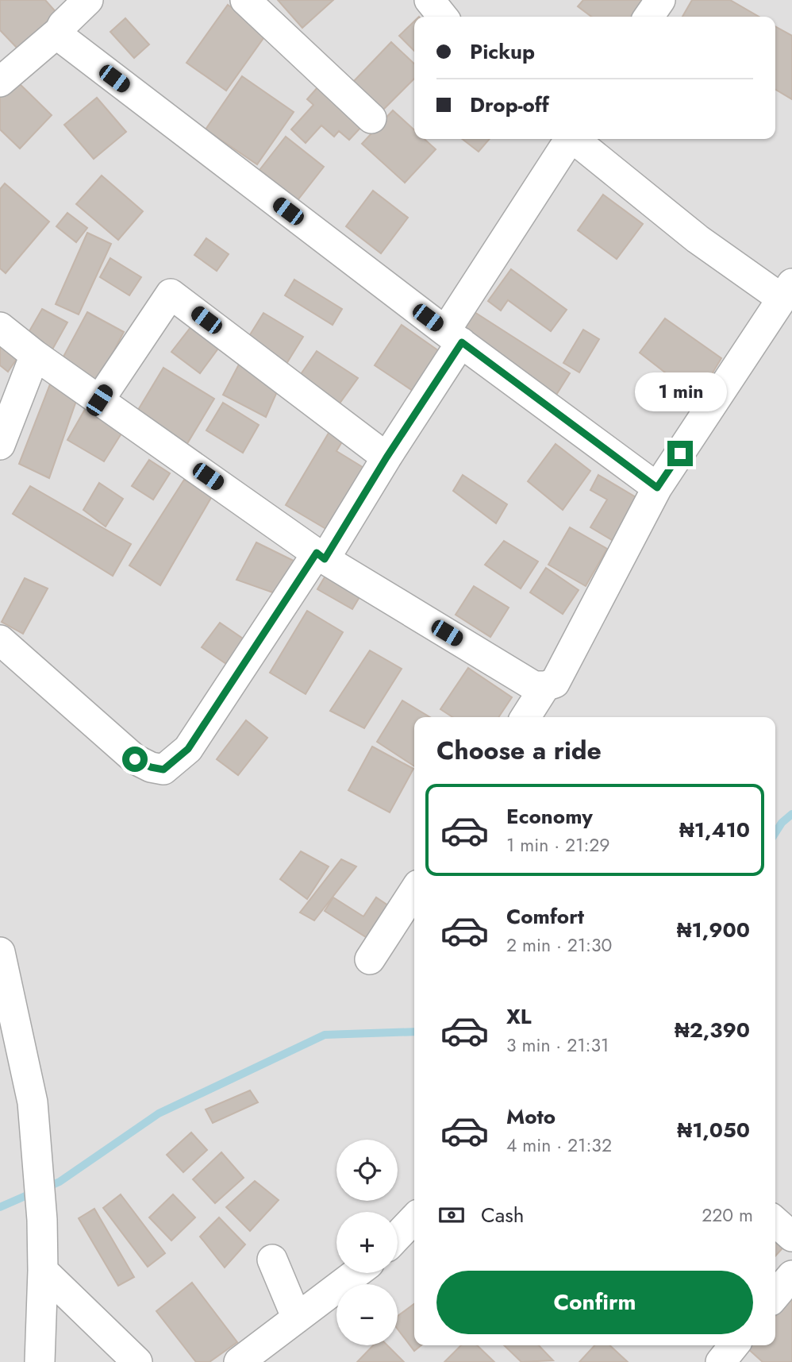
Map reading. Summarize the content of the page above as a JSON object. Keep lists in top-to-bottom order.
{
  "page": {
    "banner": ["Pickup", "Drop-off"],
    "bubble": "1 min",
    "heading": "Choose a ride",
    "list": [
      {
        "name": "Economy",
        "note": "1 min · 21:29",
        "value": "₦1,410"
      },
      {
        "name": "Comfort",
        "note": "2 min · 21:30",
        "value": "₦1,900"
      },
      {
        "name": "XL",
        "note": "3 min · 21:31",
        "value": "₦2,390"
      },
      {
        "name": "Moto",
        "note": "4 min · 21:32",
        "value": "₦1,050"
      }
    ],
    "map_buttons": ["+", "−"],
    "pay": ["Cash", "220 m"],
    "buttons": "Confirm"
  }
}
